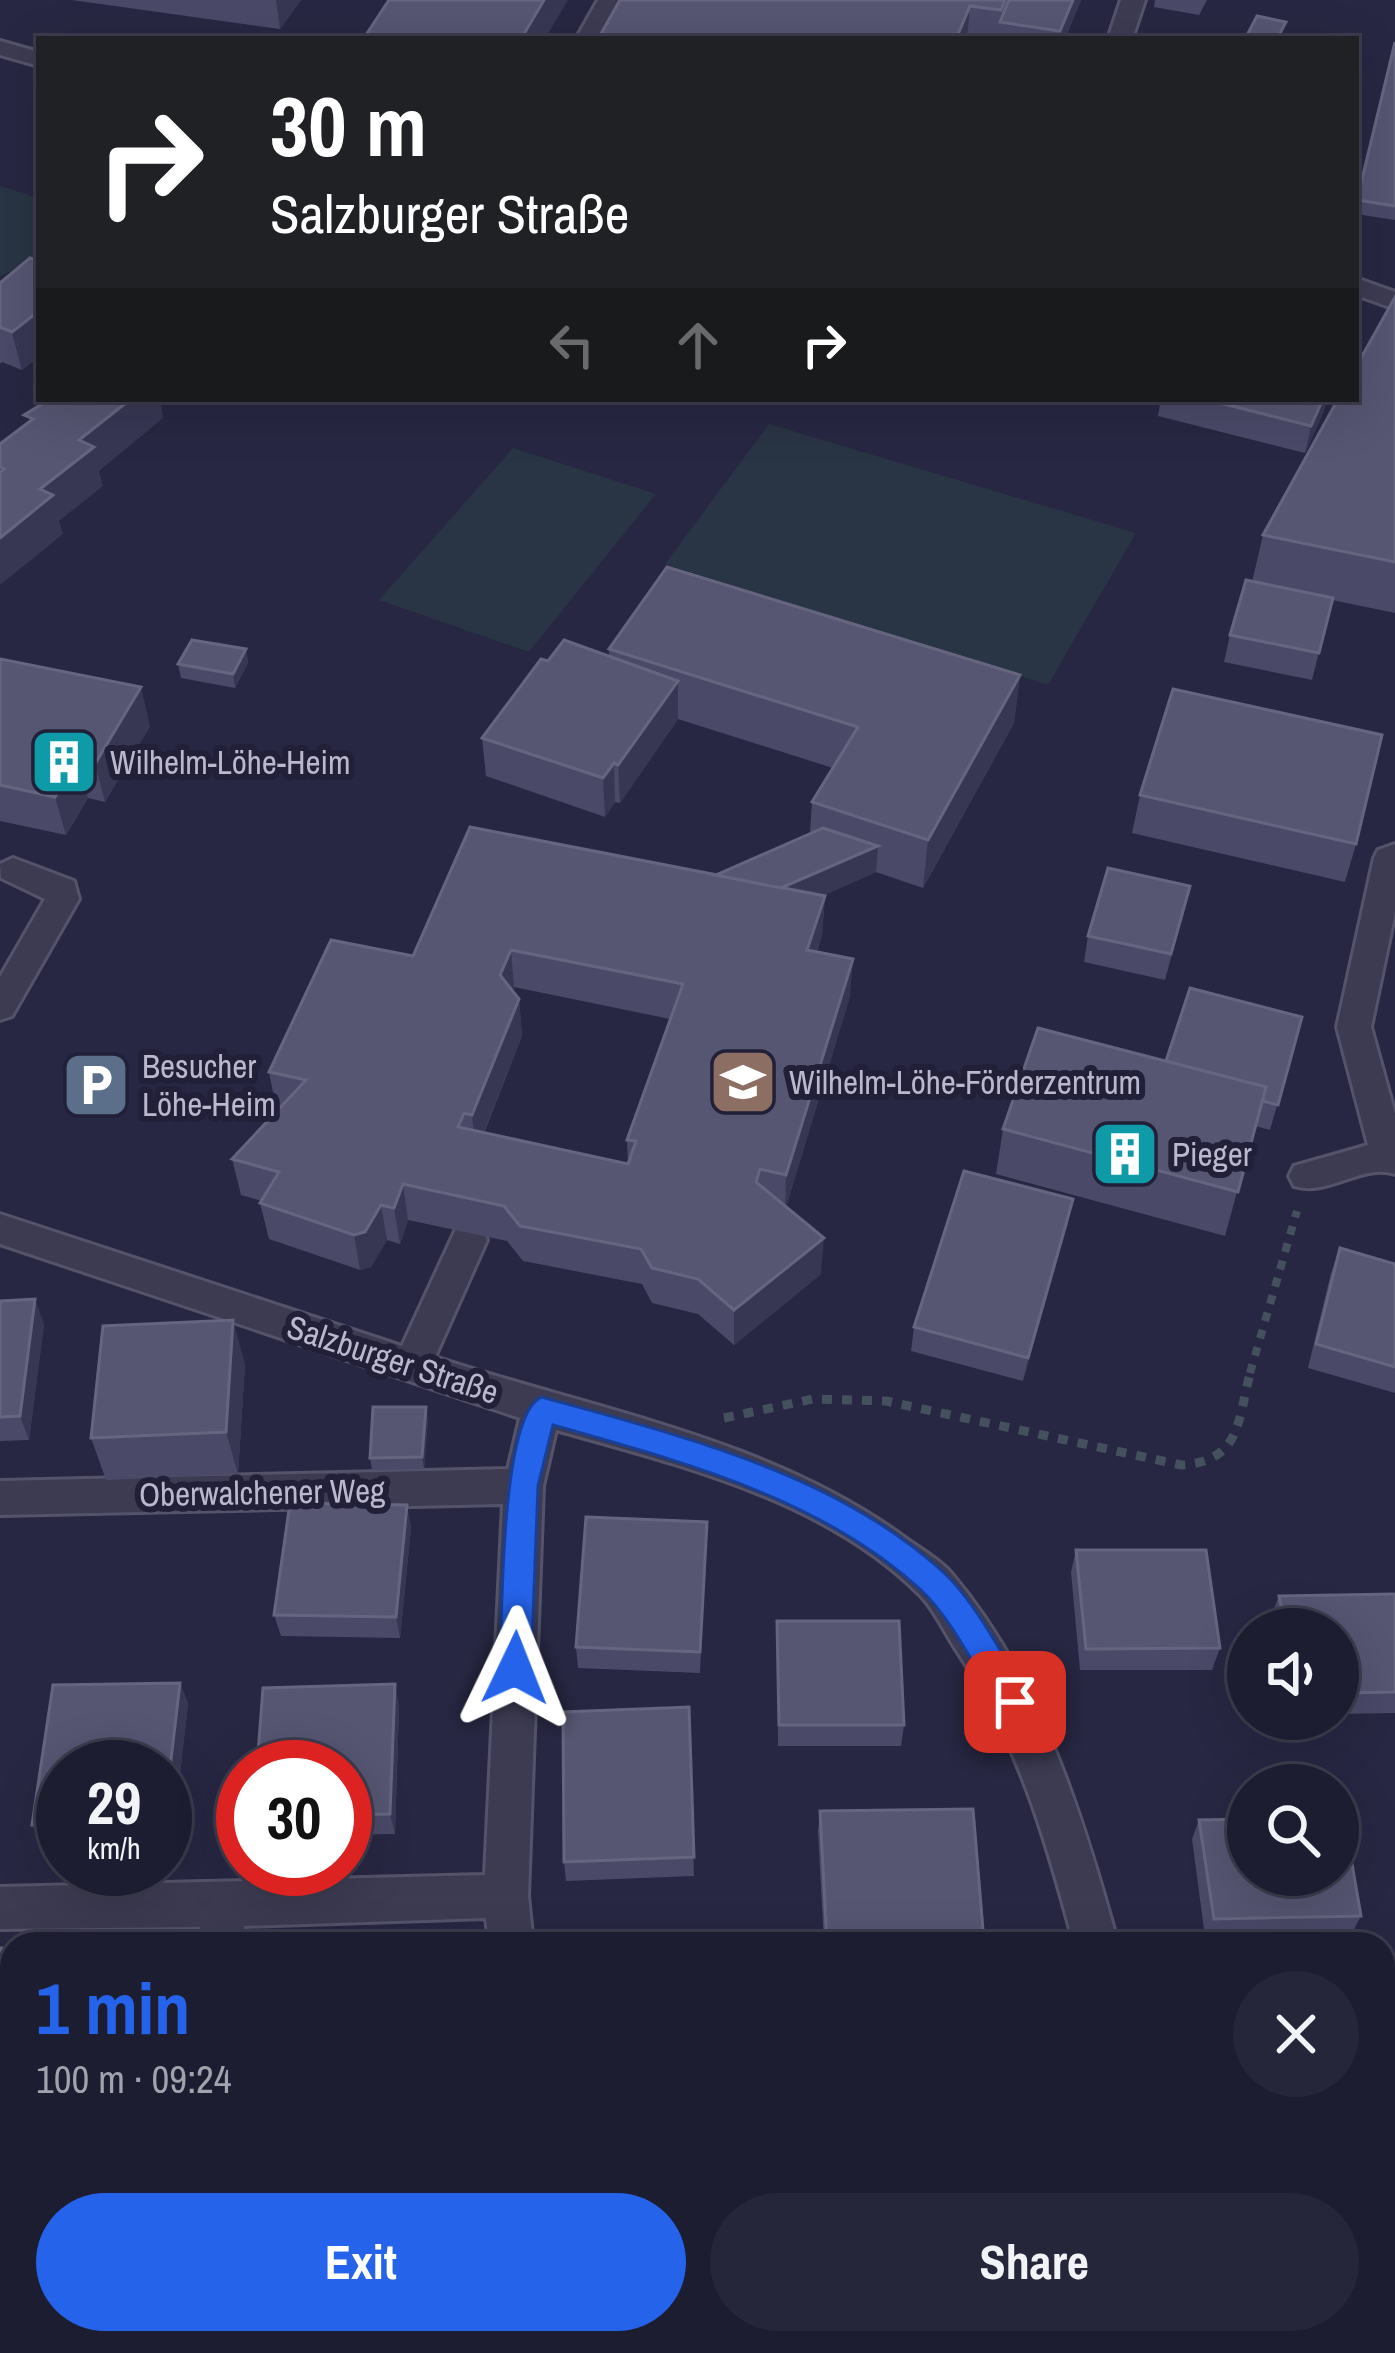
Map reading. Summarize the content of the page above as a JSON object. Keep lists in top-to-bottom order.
{
  "streets": {
    "street": ["Salzburger Straße", "Oberwalchener Weg"]
  },
  "places": {
    "building": ["Wilhelm-Löhe-Heim", "Pieger"],
    "school or university": ["Wilhelm-Löhe-Förderzentrum"],
    "parking": ["Besucher Löhe-Heim"]
  },
  "page": {
    "turn": ["30 m", "Salzburger Straße"],
    "speed": "29 km/h",
    "limit": "30",
    "heading": ["1 min", "100 m · 09:24"],
    "buttons": ["Exit", "Share"]
  }
}
